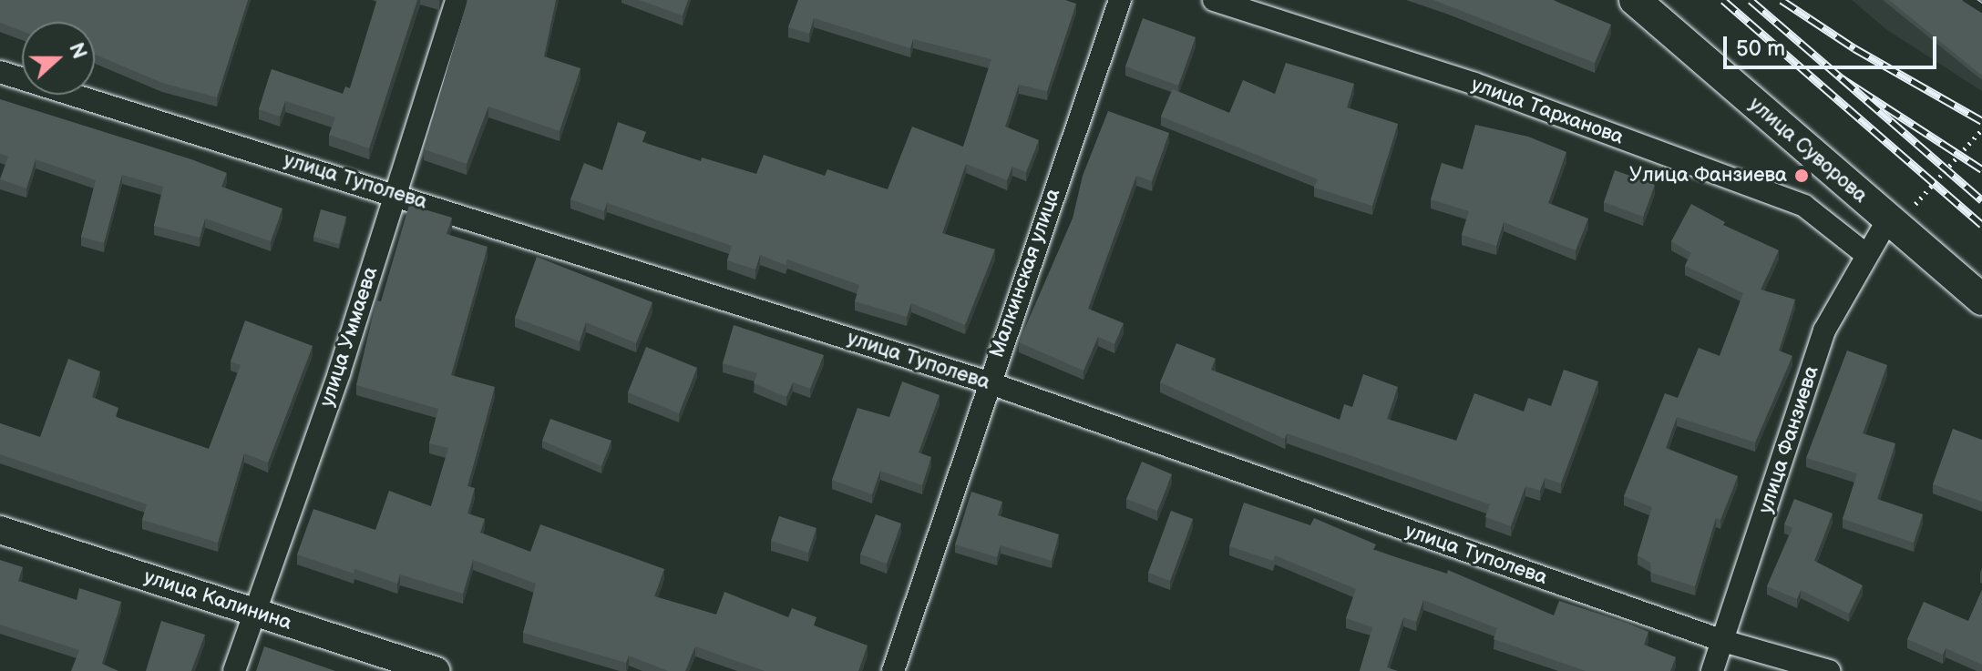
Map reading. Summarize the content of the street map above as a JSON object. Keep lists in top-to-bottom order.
{
  "streets": {
    "main road": ["улица Суворова"],
    "street": [
      "улица Тарханова",
      "улица Туполева",
      "Малкинская улица",
      "улица Уммаева",
      "улица Фанзиева",
      "улица Калинина"
    ]
  },
  "crossings": [
    ["улица Тарханова", "улица Фанзиева"],
    ["улица Суворова", "улица Фанзиева"],
    ["улица Туполева", "Малкинская улица"],
    ["улица Туполева", "улица Уммаева"],
    ["улица Туполева", "улица Фанзиева"],
    ["улица Уммаева", "улица Калинина"]
  ],
  "places": ["Улица Фанзиева"],
  "scale_bar": "50 m",
  "north": "right"
}
